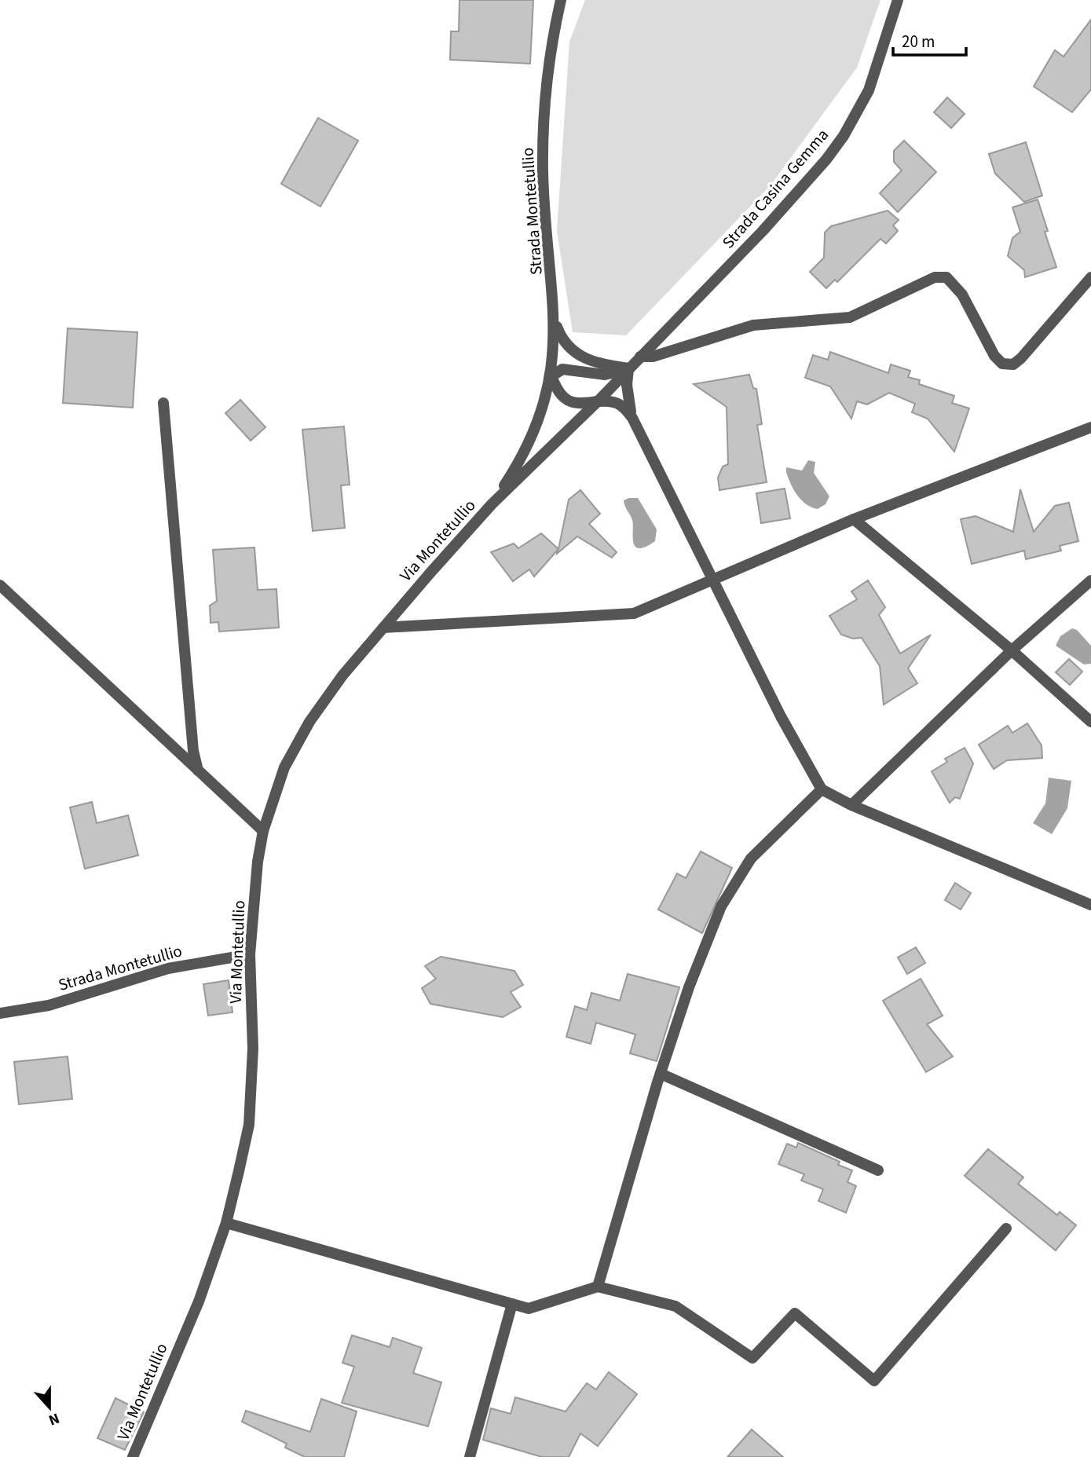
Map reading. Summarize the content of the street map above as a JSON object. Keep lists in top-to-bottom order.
{
  "streets": {
    "street": ["Strada Casina Gemma", "Strada Montetullio", "Via Montetullio"]
  },
  "crossings": [
    ["Strada Casina Gemma", "Strada Montetullio"],
    ["Strada Casina Gemma", "Via Montetullio"],
    ["Strada Montetullio", "Via Montetullio"]
  ],
  "scale_bar": "20 m",
  "north": "bottom"
}
